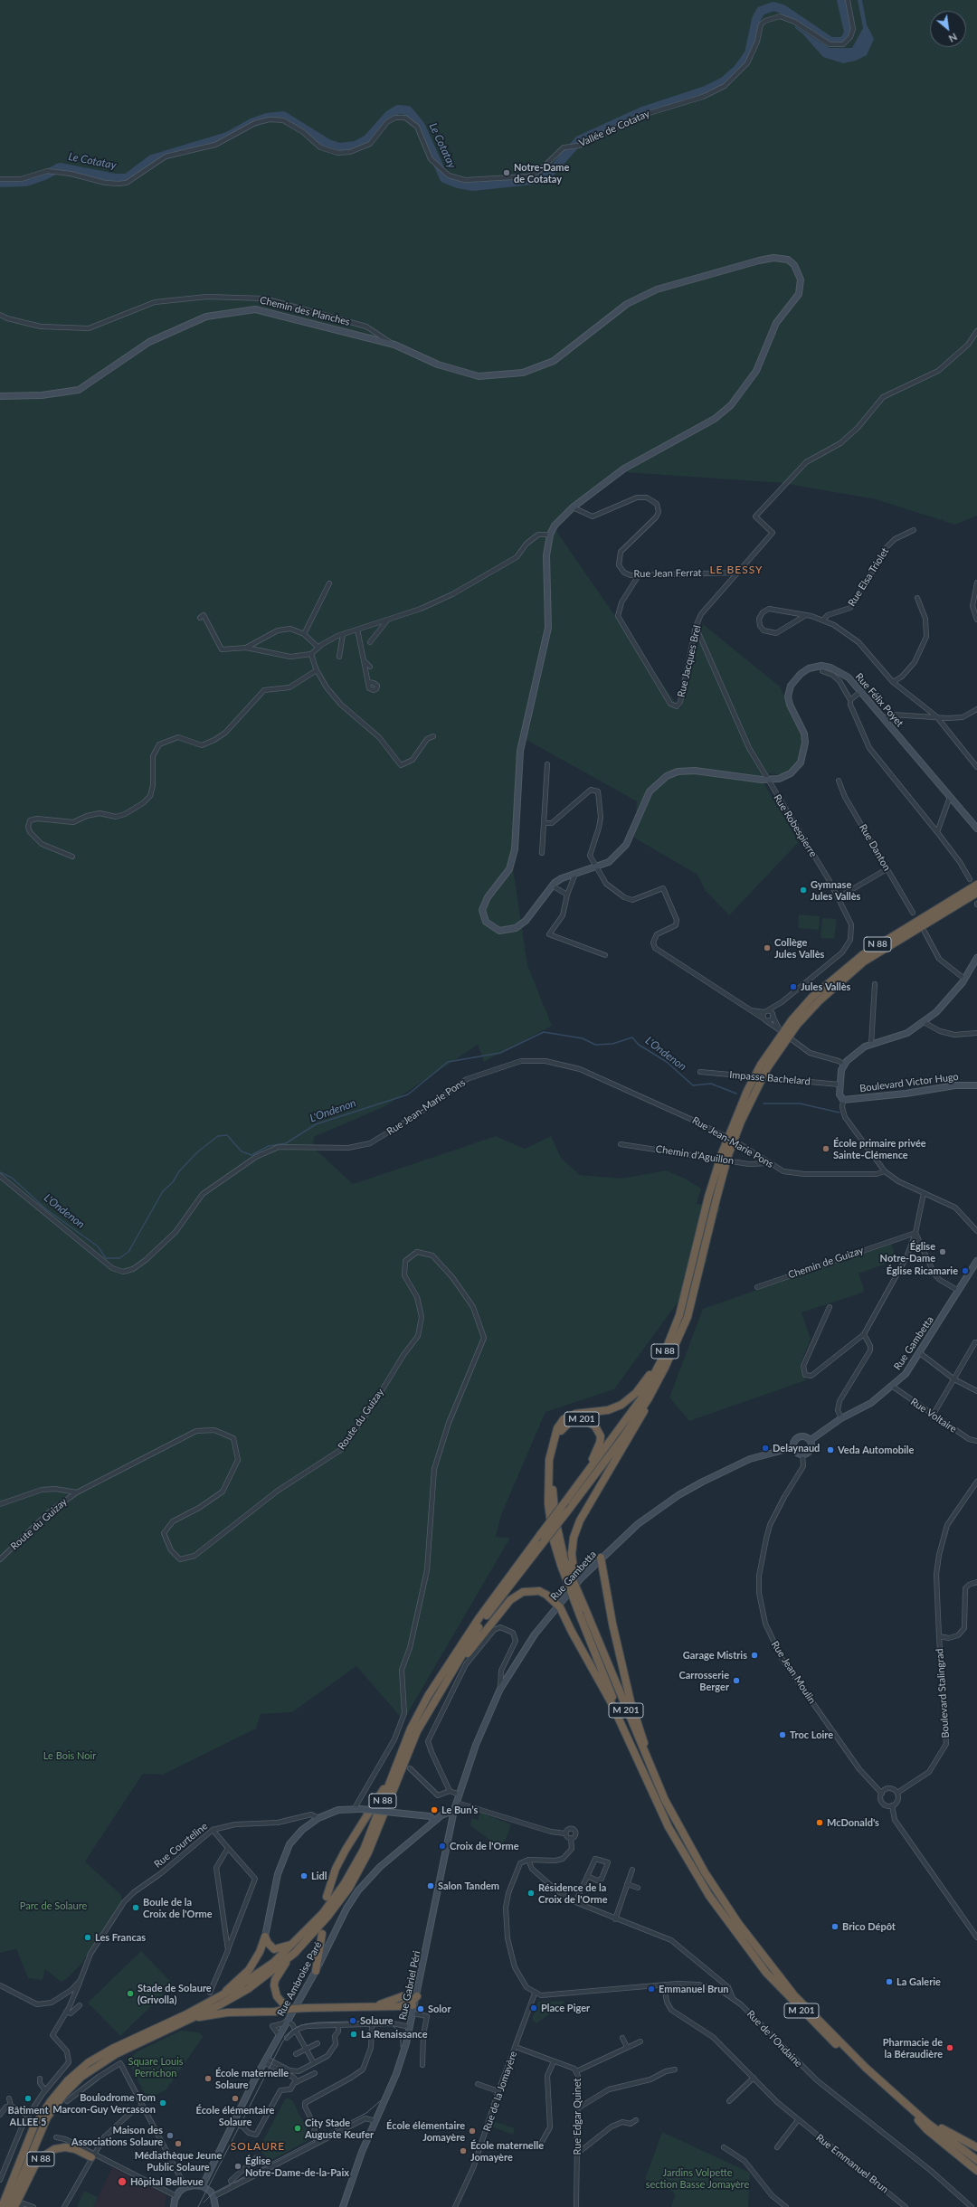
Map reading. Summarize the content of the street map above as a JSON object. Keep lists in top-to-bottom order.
{
  "streets": {
    "highway": ["N 88", "M 201"],
    "street": [
      "Vallée de Cotatay",
      "Chemin des Planches",
      "Rue Jean Ferrat",
      "Rue Elsa Triolet",
      "Rue Jacques Brel",
      "Rue Félix Poyet",
      "Rue Robespierre",
      "Rue Danton",
      "Impasse Bachelard",
      "Boulevard Victor Hugo",
      "Rue Jean-Marie Pons",
      "Chemin d'Aguillon",
      "Chemin de Guizay",
      "Rue Gambetta",
      "Rue Voltaire",
      "Route du Guizay",
      "Rue Jean Moulin",
      "Boulevard Stalingrad",
      "Rue Courteline",
      "Rue Ambroise Paré",
      "Rue Gabriel Péri",
      "Rue de l'Ondaine",
      "Rue de la Jomayère",
      "Rue Edgar Quinet",
      "Rue Emmanuel Brun"
    ]
  },
  "crossings": [
    ["Rue Jean Ferrat", "Rue Jacques Brel"],
    ["Rue Jacques Brel", "Rue Robespierre"],
    ["Rue Félix Poyet", "Rue Robespierre"],
    ["N 88", "M 201"],
    ["Rue Jean-Marie Pons", "Chemin d'Aguillon"],
    ["Rue Gambetta", "Rue Voltaire"],
    ["Rue Gambetta", "Rue Jean Moulin"],
    ["Rue Gambetta", "Rue Gabriel Péri"],
    ["Route du Guizay", "Rue Courteline"],
    ["Rue Jean Moulin", "Boulevard Stalingrad"],
    ["Rue Courteline", "Rue Ambroise Paré"],
    ["Rue Ambroise Paré", "Rue Gabriel Péri"],
    ["Rue de l'Ondaine", "Rue de la Jomayère"],
    ["Rue de l'Ondaine", "Rue Emmanuel Brun"],
    ["Rue de la Jomayère", "Rue Edgar Quinet"]
  ],
  "districts": ["LE BESSY", "SOLAURE"],
  "water": ["Le Cotatay", "L'Ondenon"],
  "parks": [
    "Le Bois Noir",
    "Parc de Solaure",
    "Square Louis Perrichon",
    "Jardins Volpette section Basse Jomayère"
  ],
  "places": [
    "Notre-Dame de Cotatay",
    "Gymnase Jules Vallès",
    "Collège Jules Vallès",
    "Jules Vallès",
    "École primaire privée Sainte-Clémence",
    "Église Notre-Dame",
    "Église Ricamarie",
    "Delaynaud",
    "Veda Automobile",
    "Garage Mistris",
    "Carrosserie Berger",
    "Troc Loire",
    "Le Bun’s",
    "McDonald's",
    "Croix de l'Orme",
    "Lidl",
    "Salon Tandem",
    "Résidence de la Croix de l'Orme",
    "Boule de la Croix de l'Orme",
    "Brico Dépôt",
    "Les Francas",
    "La Galerie",
    "Emmanuel Brun",
    "Stade de Solaure (Grivolla)",
    "Place Piger",
    "Solor",
    "Solaure",
    "La Renaissance",
    "Pharmacie de la Béraudière",
    "École maternelle Solaure",
    "Bâtiment ALLEE 5",
    "École élémentaire Solaure",
    "Boulodrome Tom Marcon-Guy Vercasson",
    "City Stade Auguste Keufer",
    "École élémentaire Jomayère",
    "Maison des Associations Solaure",
    "Médiathèque Jeune Public Solaure",
    "École maternelle Jomayère",
    "Église Notre-Dame-de-la-Paix",
    "Hôpital Bellevue"
  ],
  "north": "bottom right"
}
